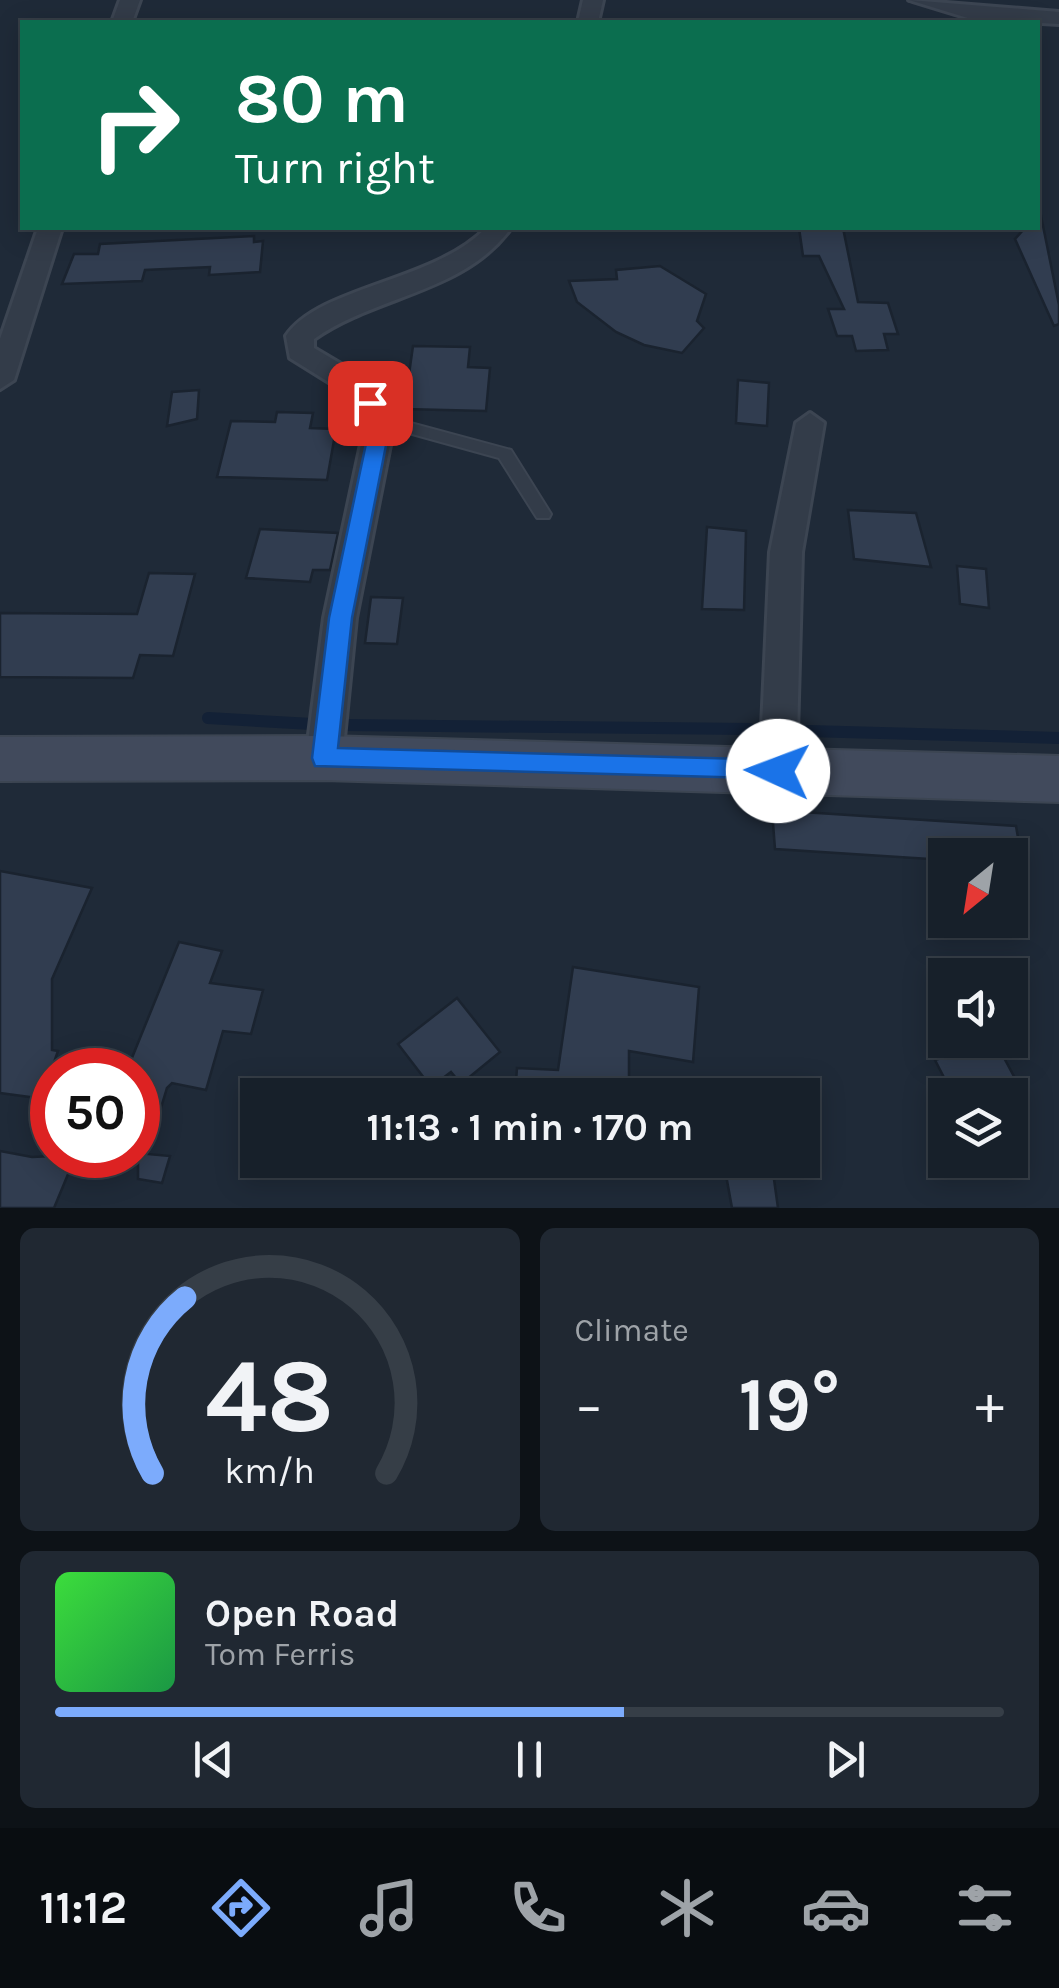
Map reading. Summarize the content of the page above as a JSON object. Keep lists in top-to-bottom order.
{
  "north": "bottom left",
  "page": {
    "turn": ["80 m", "Turn right"],
    "limit": "50",
    "trip": "11:13 · 1 min · 170 m",
    "tile": "Climate",
    "heat": ["−", "19°", "+"],
    "song": ["Open Road", "Tom Ferris"],
    "tabs": "11:12",
    "gauge": ["48", "km/h"]
  }
}
